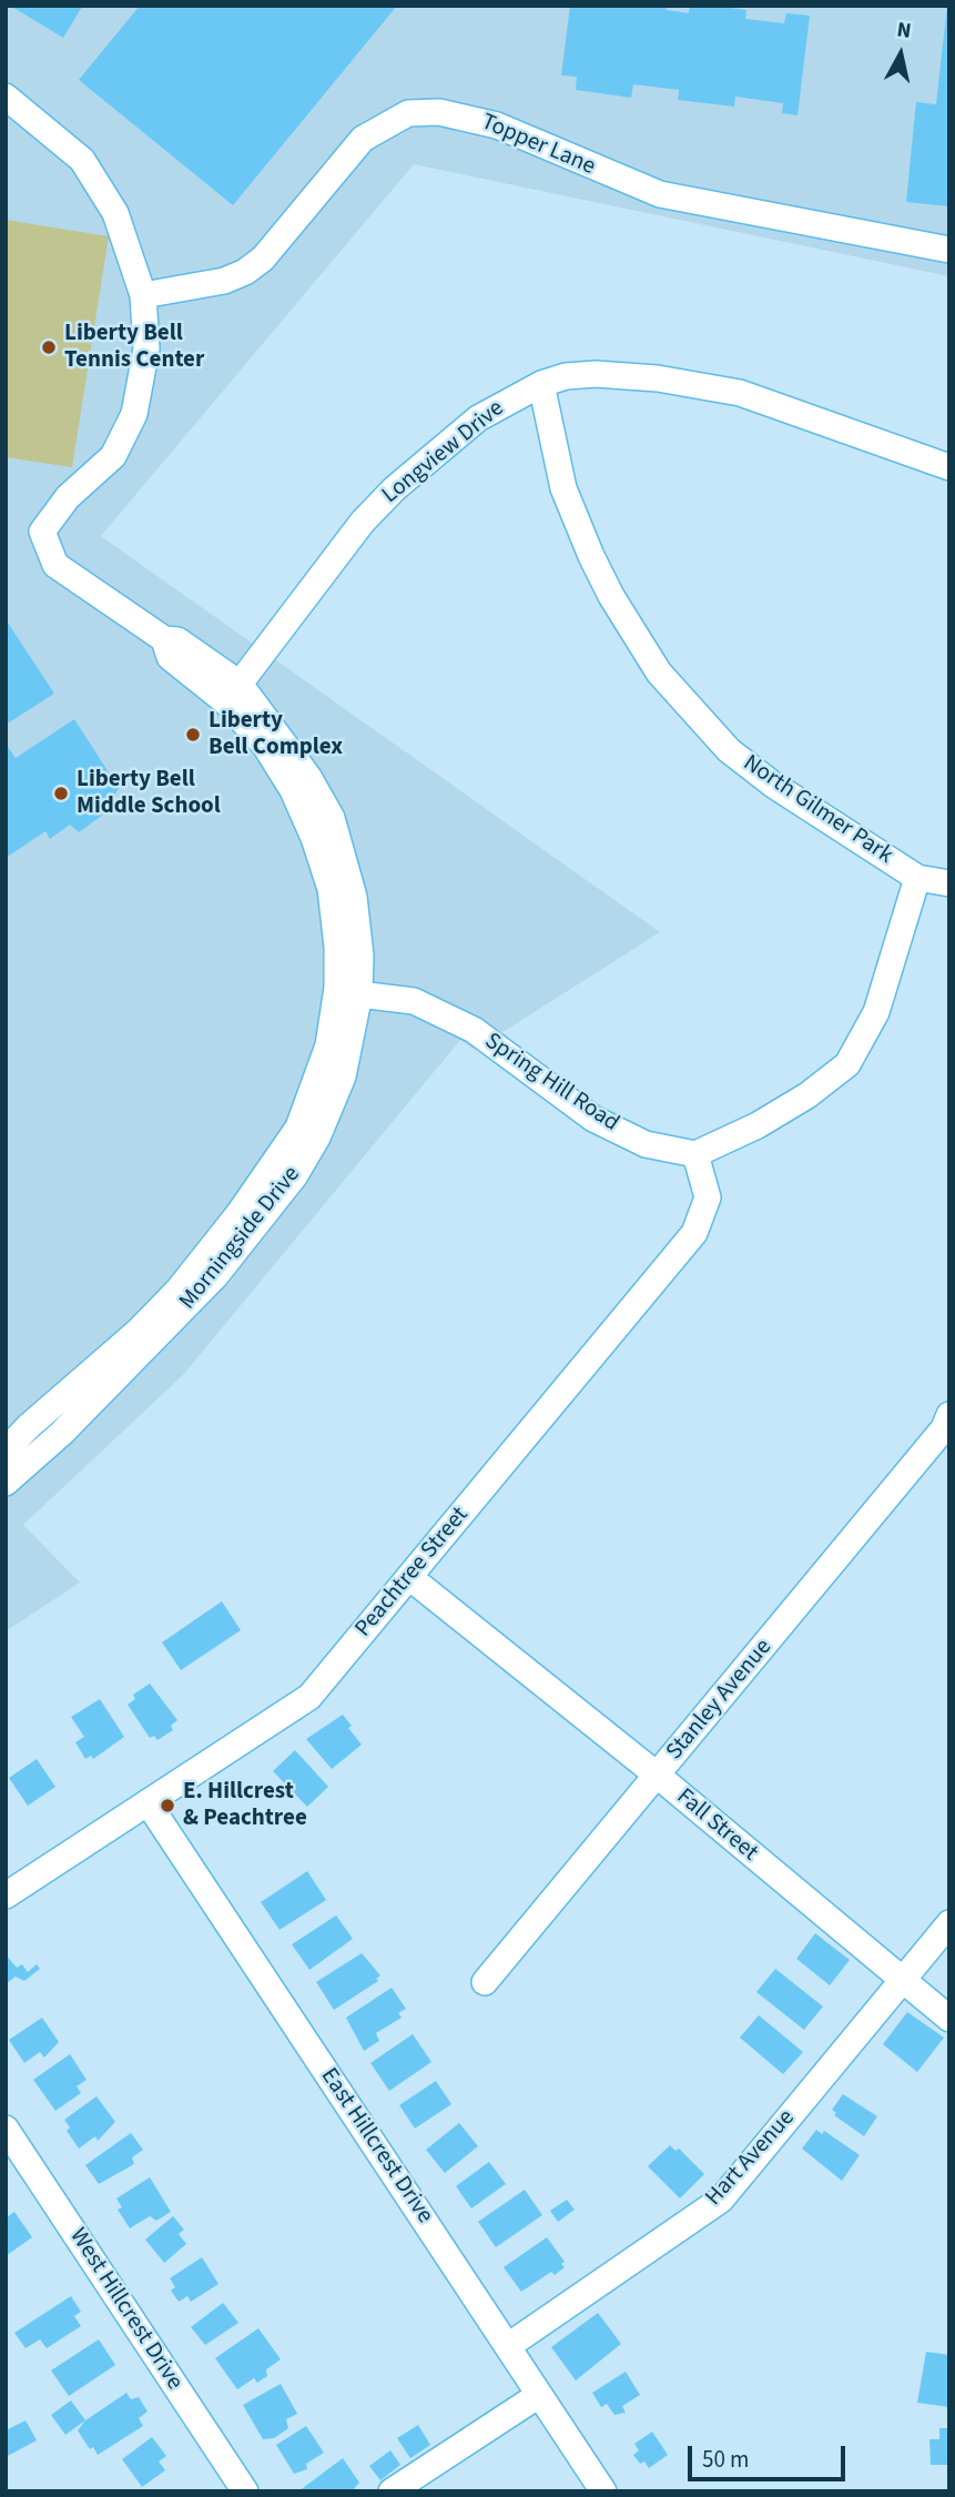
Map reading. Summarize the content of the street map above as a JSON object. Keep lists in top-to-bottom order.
{
  "streets": {
    "street": [
      "Topper Lane",
      "Longview Drive",
      "North Gilmer Park",
      "Spring Hill Road",
      "Morningside Drive",
      "Peachtree Street",
      "Stanley Avenue",
      "Fall Street",
      "East Hillcrest Drive",
      "Hart Avenue",
      "West Hillcrest Drive"
    ]
  },
  "crossings": [
    ["Longview Drive", "North Gilmer Park"],
    ["Longview Drive", "Morningside Drive"],
    ["Spring Hill Road", "Morningside Drive"],
    ["Spring Hill Road", "Peachtree Street"],
    ["Peachtree Street", "Fall Street"],
    ["Peachtree Street", "East Hillcrest Drive"],
    ["Stanley Avenue", "Fall Street"],
    ["Fall Street", "Hart Avenue"],
    ["East Hillcrest Drive", "Hart Avenue"]
  ],
  "places": [
    "Liberty Bell Tennis Center",
    "Liberty Bell Complex",
    "Liberty Bell Middle School",
    "E. Hillcrest & Peachtree"
  ],
  "scale_bar": "50 m",
  "north": "top"
}
